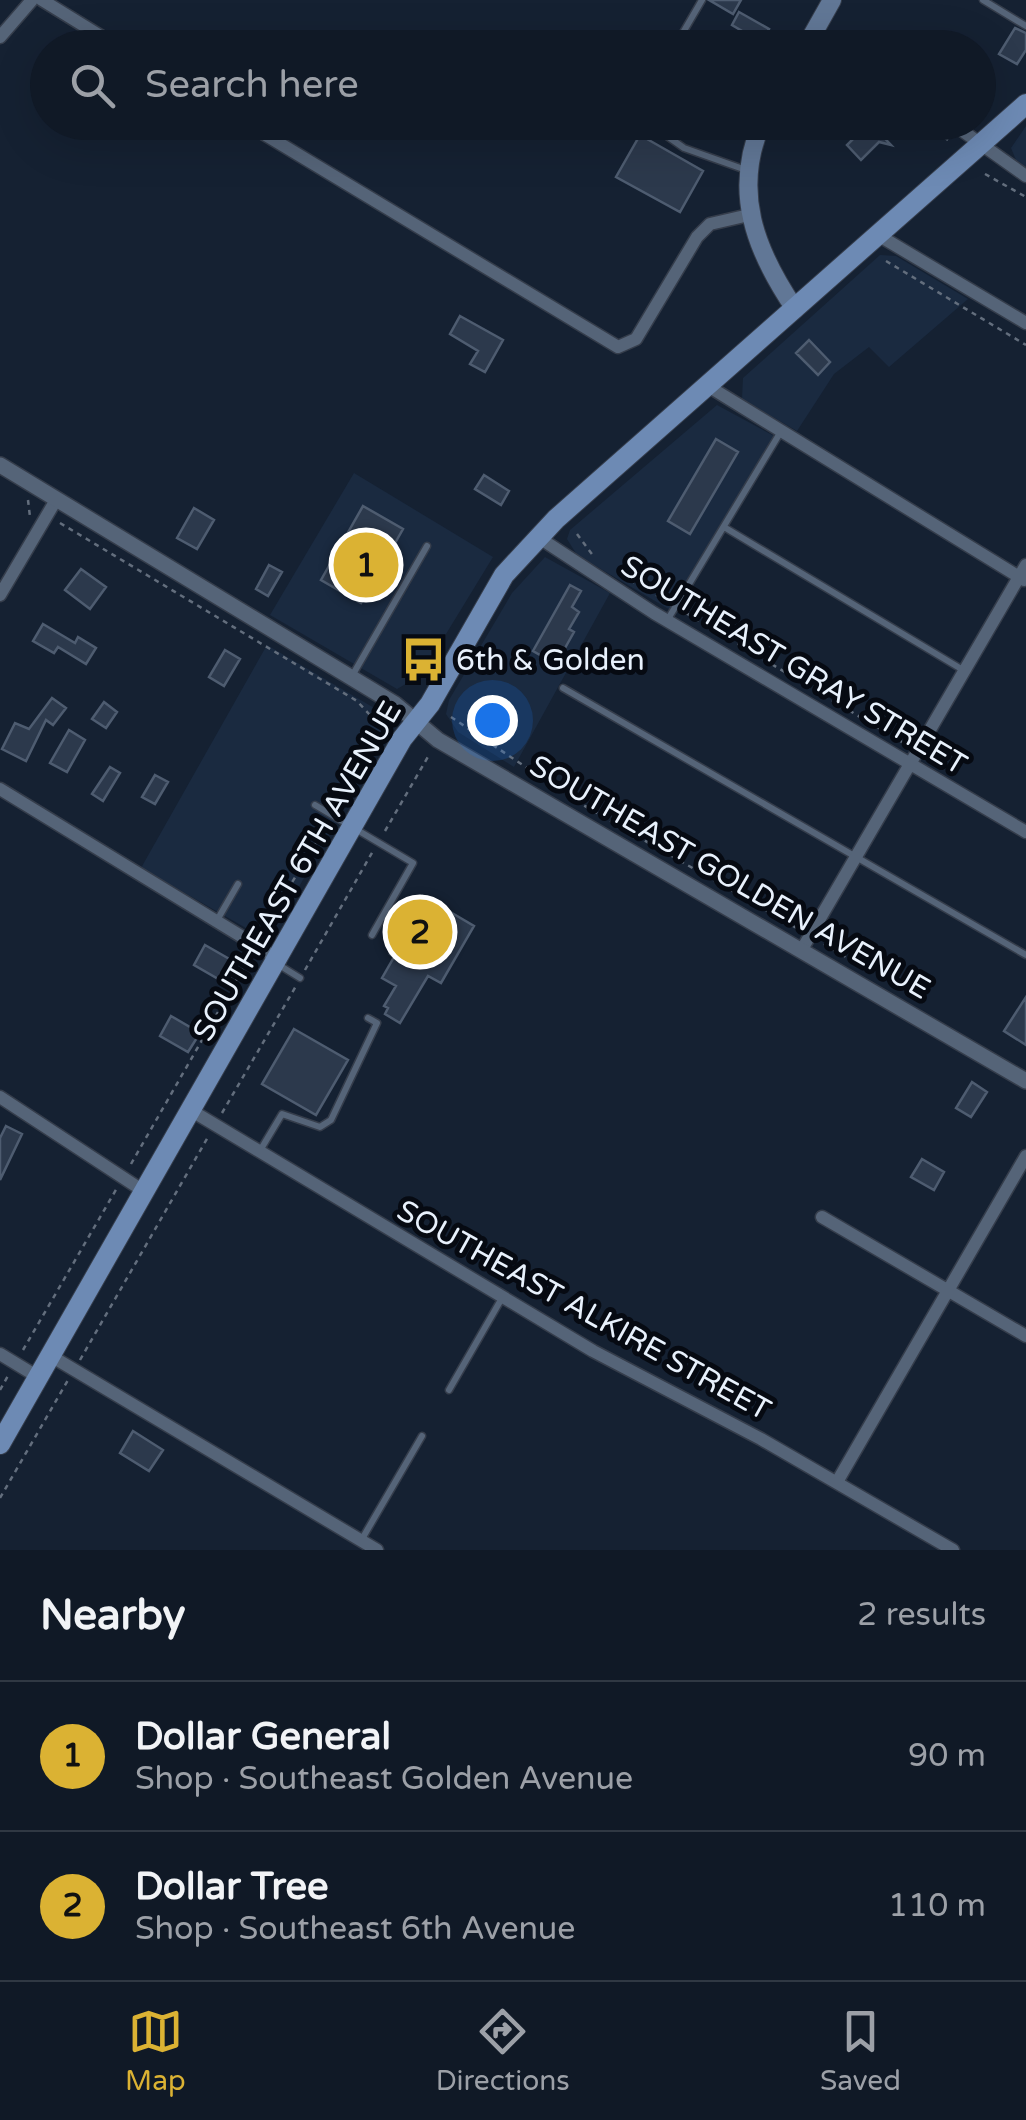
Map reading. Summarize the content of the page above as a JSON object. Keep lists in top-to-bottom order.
{
  "streets": {
    "main road": ["SOUTHEAST 6TH AVENUE"],
    "street": ["SOUTHEAST GRAY STREET", "SOUTHEAST GOLDEN AVENUE", "SOUTHEAST ALKIRE STREET"]
  },
  "crossings": [
    ["SOUTHEAST GRAY STREET", "SOUTHEAST 6TH AVENUE"],
    ["SOUTHEAST 6TH AVENUE", "SOUTHEAST GOLDEN AVENUE"],
    ["SOUTHEAST 6TH AVENUE", "SOUTHEAST ALKIRE STREET"]
  ],
  "places": {
    "bus stop": ["6th & Golden"]
  },
  "page": {
    "search": "Search here",
    "pins": ["1", "2"],
    "heading": ["Nearby", "2 results"],
    "list": [
      {
        "mark": "1",
        "name": "Dollar General",
        "note": "Shop · Southeast Golden Avenue",
        "value": "90 m"
      },
      {
        "mark": "2",
        "name": "Dollar Tree",
        "note": "Shop · Southeast 6th Avenue",
        "value": "110 m"
      }
    ],
    "nav": ["Map", "Directions", "Saved"]
  }
}
